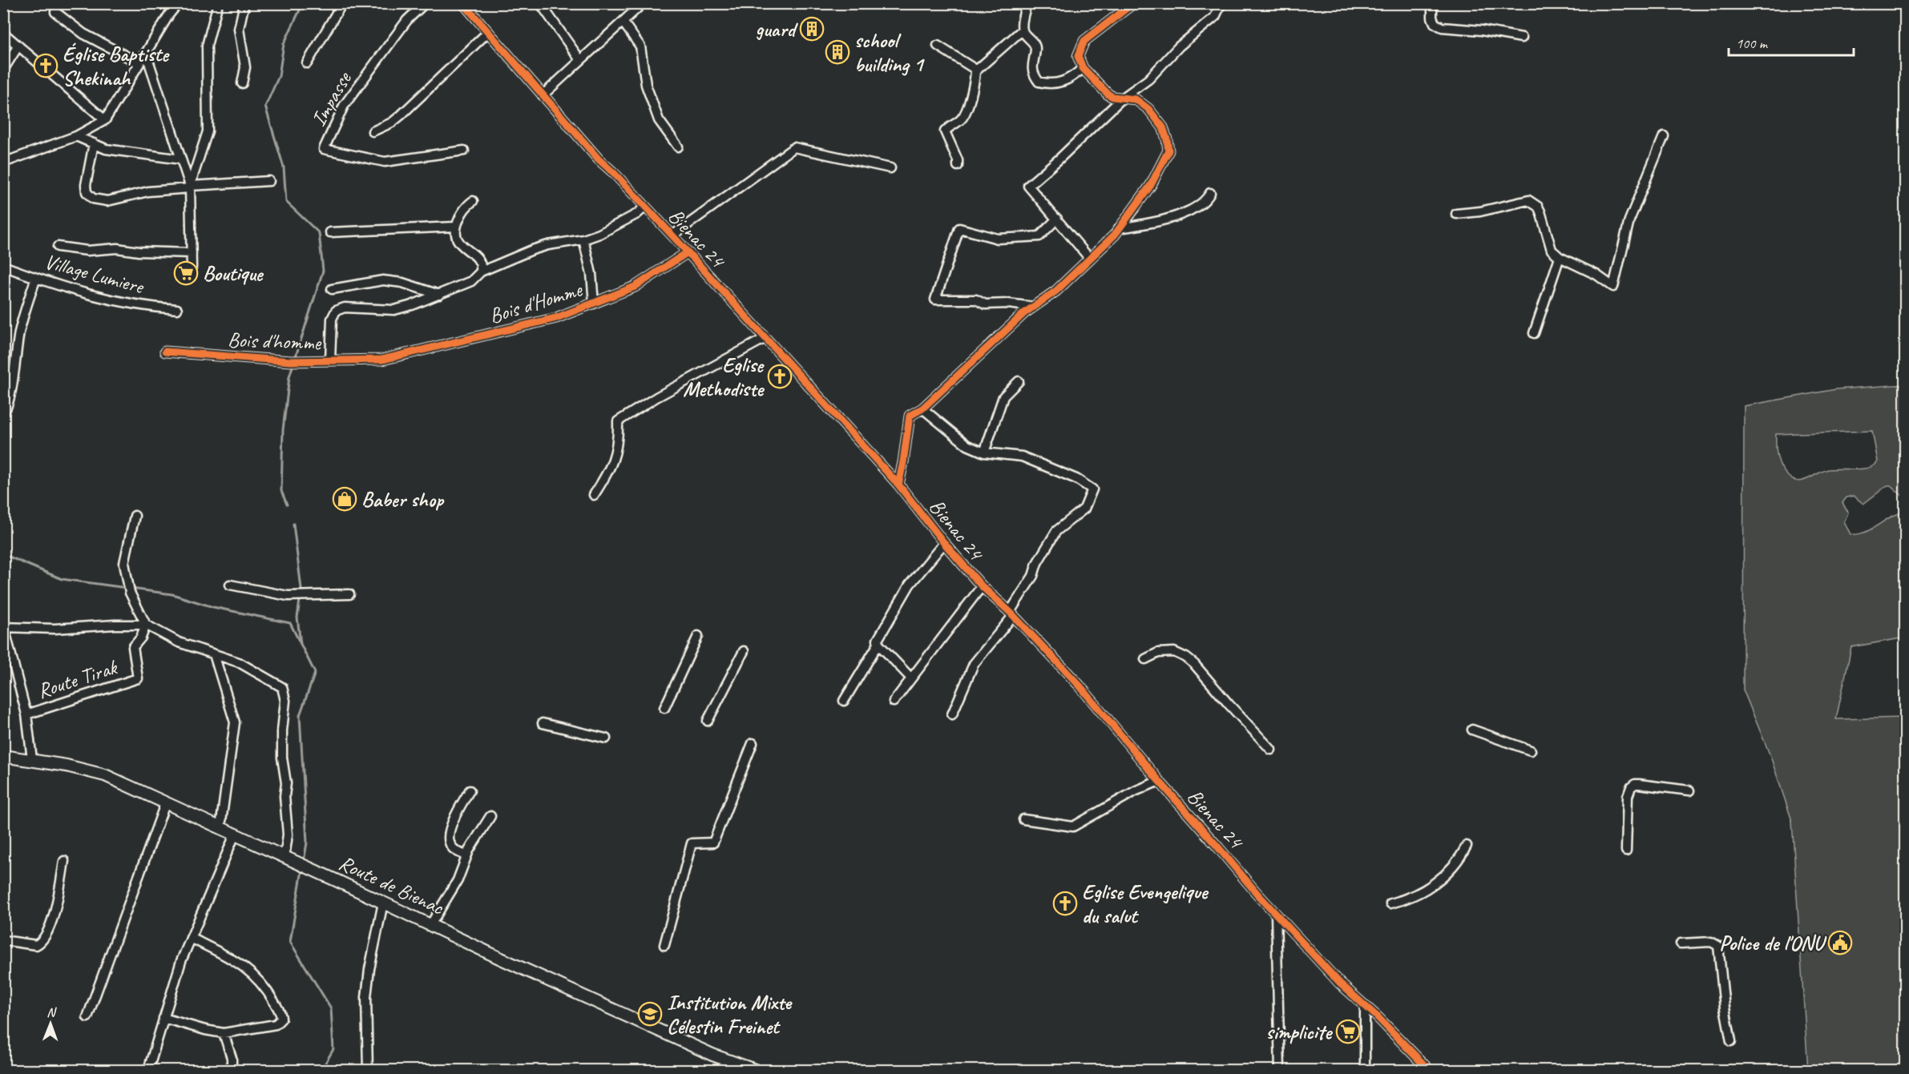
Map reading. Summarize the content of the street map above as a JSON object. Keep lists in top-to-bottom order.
{
  "streets": {
    "main road": ["Route de Bienac"],
    "street": [
      "Impasse",
      "Bienac 24",
      "Village Lumiere",
      "Bois d'Homme",
      "Bois d'homme",
      "Route Tirak"
    ]
  },
  "crossings": [
    ["Bienac 24", "Bois d'Homme"],
    ["Bois d'Homme", "Bois d'homme"]
  ],
  "places": {
    "building": ["guard", "school building 1"],
    "church": ["Église Baptiste Shekinah", "Eglise Methodiste", "Eglise Evengelique du salut"],
    "supermarket": ["Boutique", "simplicite"],
    "shop": ["Baber shop"],
    "public building": ["Police de l'ONU"],
    "school or university": ["Institution Mixte Célestin Freinet"]
  },
  "scale_bar": "100 m",
  "north": "top"
}
